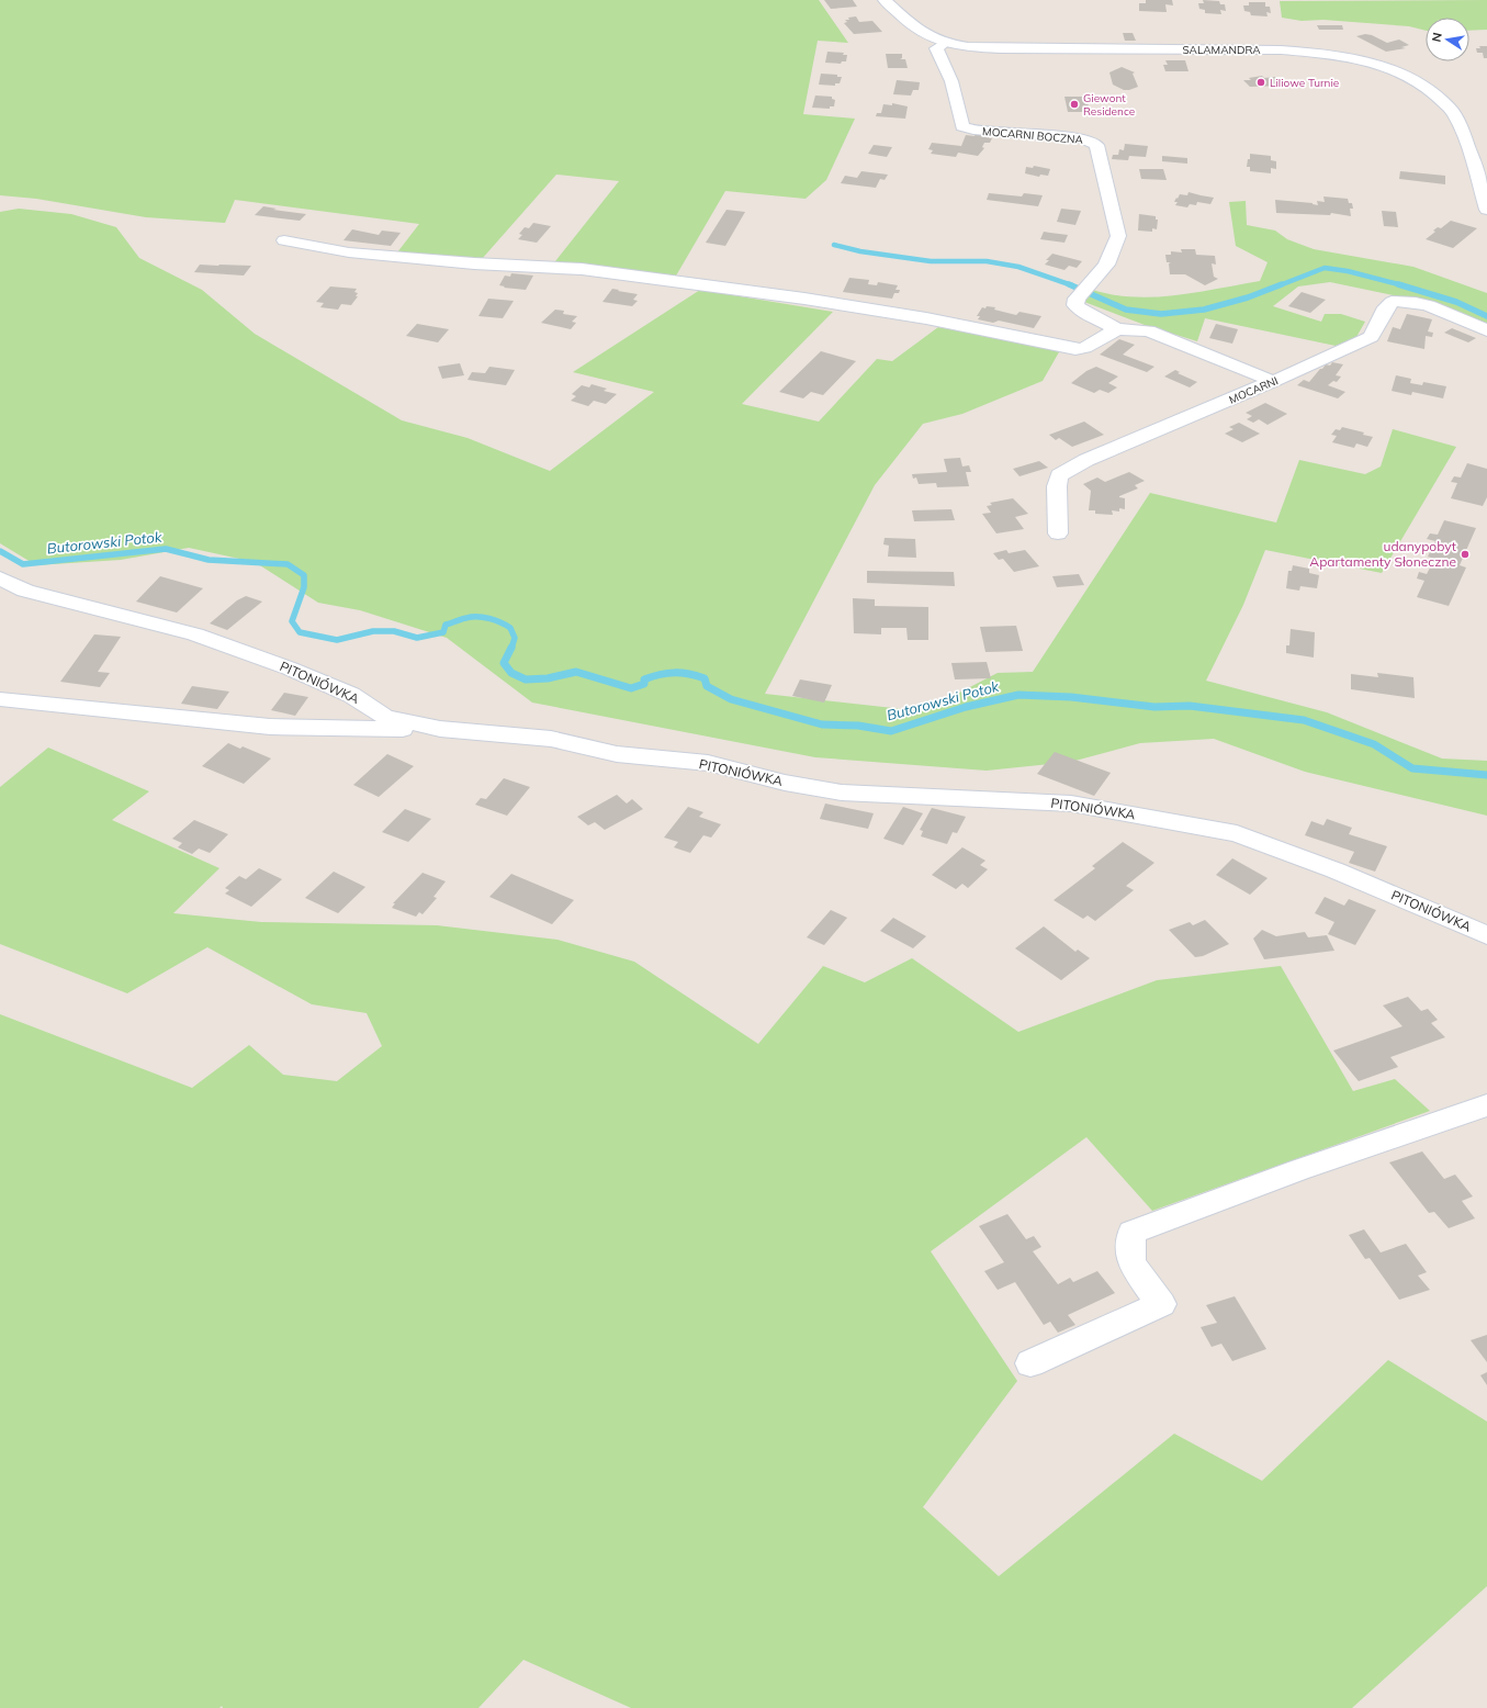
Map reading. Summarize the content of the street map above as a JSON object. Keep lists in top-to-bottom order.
{
  "streets": {
    "street": [
      "SALAMANDRA",
      "MOCARNI BOCZNA",
      "MOCARNI",
      "PITONIÓWKA"
    ]
  },
  "crossings": [
    ["SALAMANDRA", "MOCARNI BOCZNA"],
    ["MOCARNI BOCZNA", "MOCARNI"]
  ],
  "water": ["Butorowski Potok"],
  "places": ["Liliowe Turnie", "Giewont Residence", "udanypobyt Apartamenty Słoneczne"],
  "north": "left"
}
